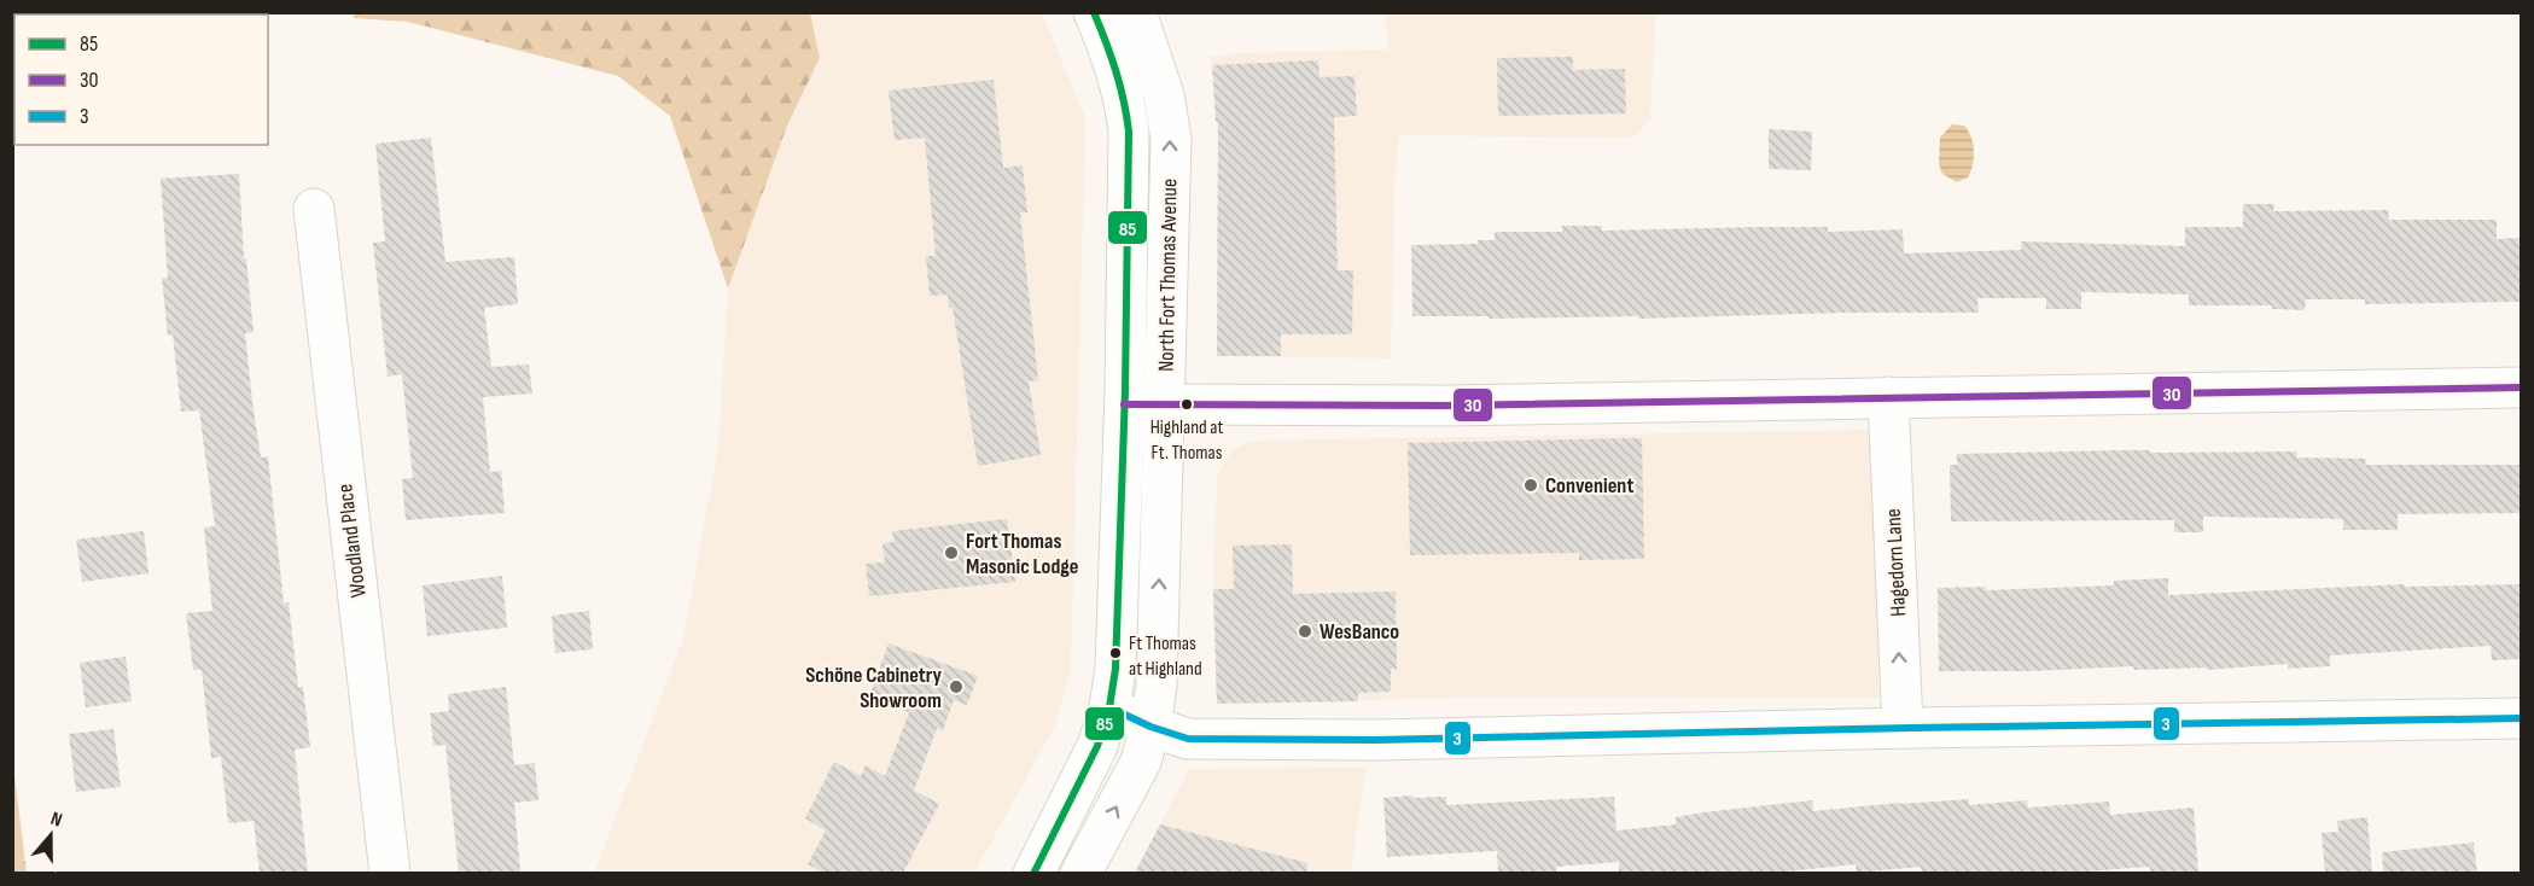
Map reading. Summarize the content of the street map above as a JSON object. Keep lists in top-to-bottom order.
{
  "streets": {
    "street": ["North Fort Thomas Avenue", "Woodland Place", "Hagedorn Lane"]
  },
  "one_way": ["Hagedorn Lane"],
  "places": [
    "Highland at Ft. Thomas",
    "Convenient",
    "Fort Thomas Masonic Lodge",
    "WesBanco",
    "Ft Thomas at Highland",
    "Schöne Cabinetry Showroom"
  ],
  "lines": ["transit line 85", "transit line 30", "transit line 3"],
  "legend": ["85", "30", "3"],
  "north": "top"
}
